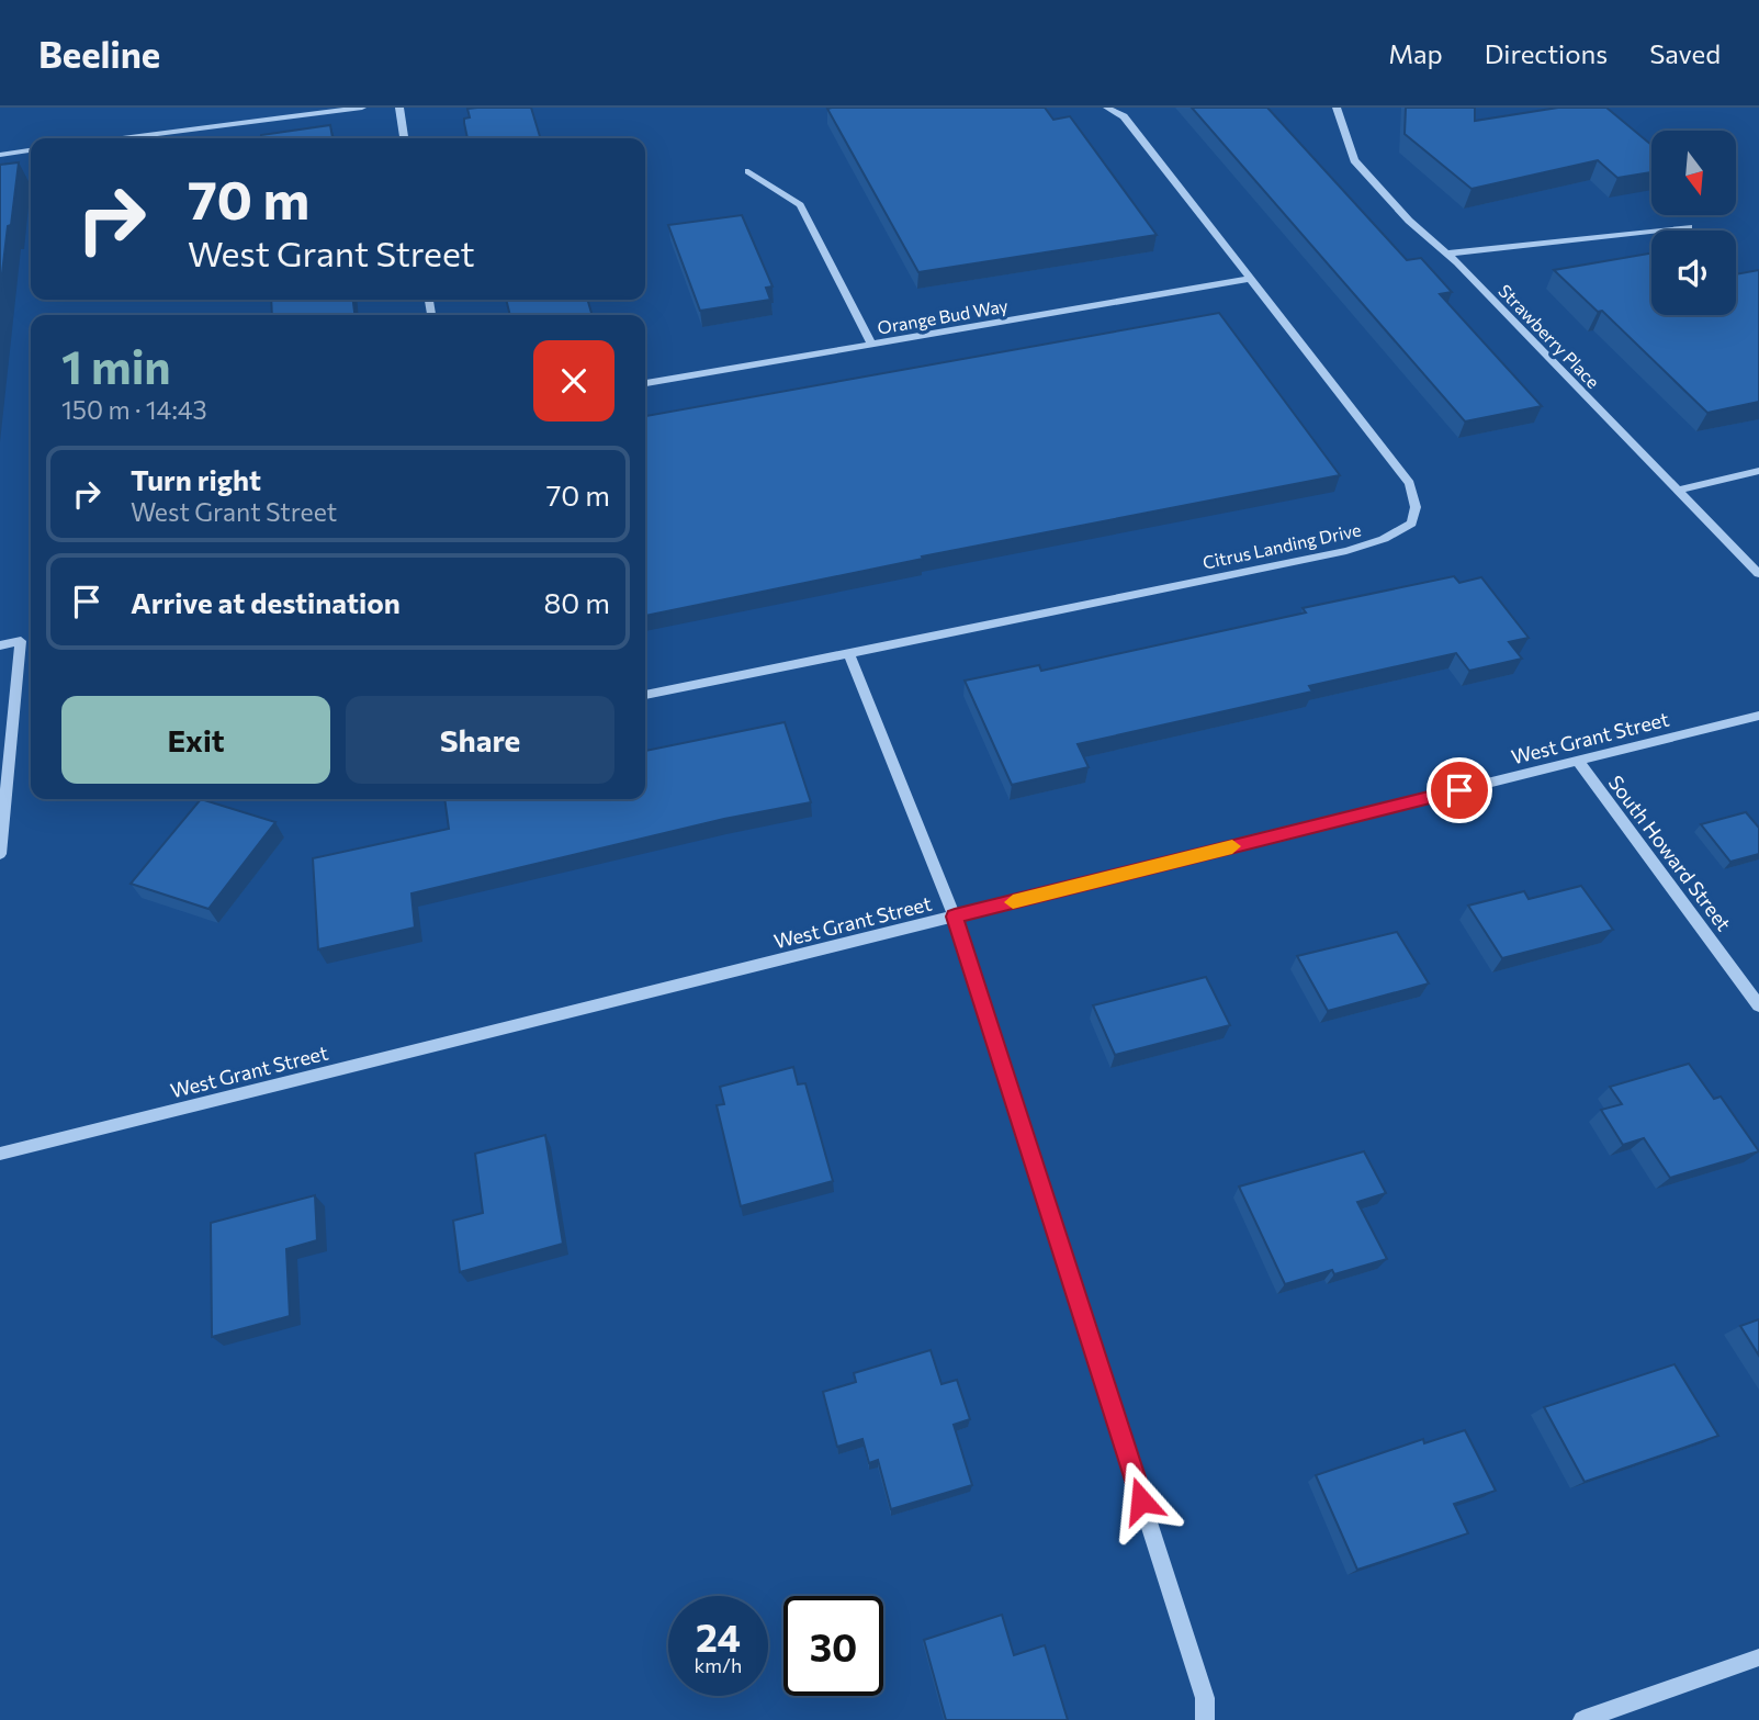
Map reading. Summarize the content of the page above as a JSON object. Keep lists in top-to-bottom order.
{
  "streets": {
    "street": [
      "Orange Bud Way",
      "Strawberry Place",
      "Citrus Landing Drive",
      "West Grant Street",
      "South Howard Street"
    ]
  },
  "crossings": [
    ["Orange Bud Way", "Citrus Landing Drive"],
    ["West Grant Street", "South Howard Street"]
  ],
  "north": "bottom",
  "page": {
    "header": "Beeline",
    "nav": ["Map", "Directions", "Saved"],
    "turn": ["70 m", "West Grant Street"],
    "heading": ["1 min", "150 m · 14:43"],
    "list": [
      {
        "name": "Turn right",
        "note": "West Grant Street",
        "value": "70 m"
      },
      {
        "name": "Arrive at destination",
        "value": "80 m"
      }
    ],
    "buttons": ["Exit", "Share"],
    "speed": "24 km/h",
    "limit": "30"
  }
}
